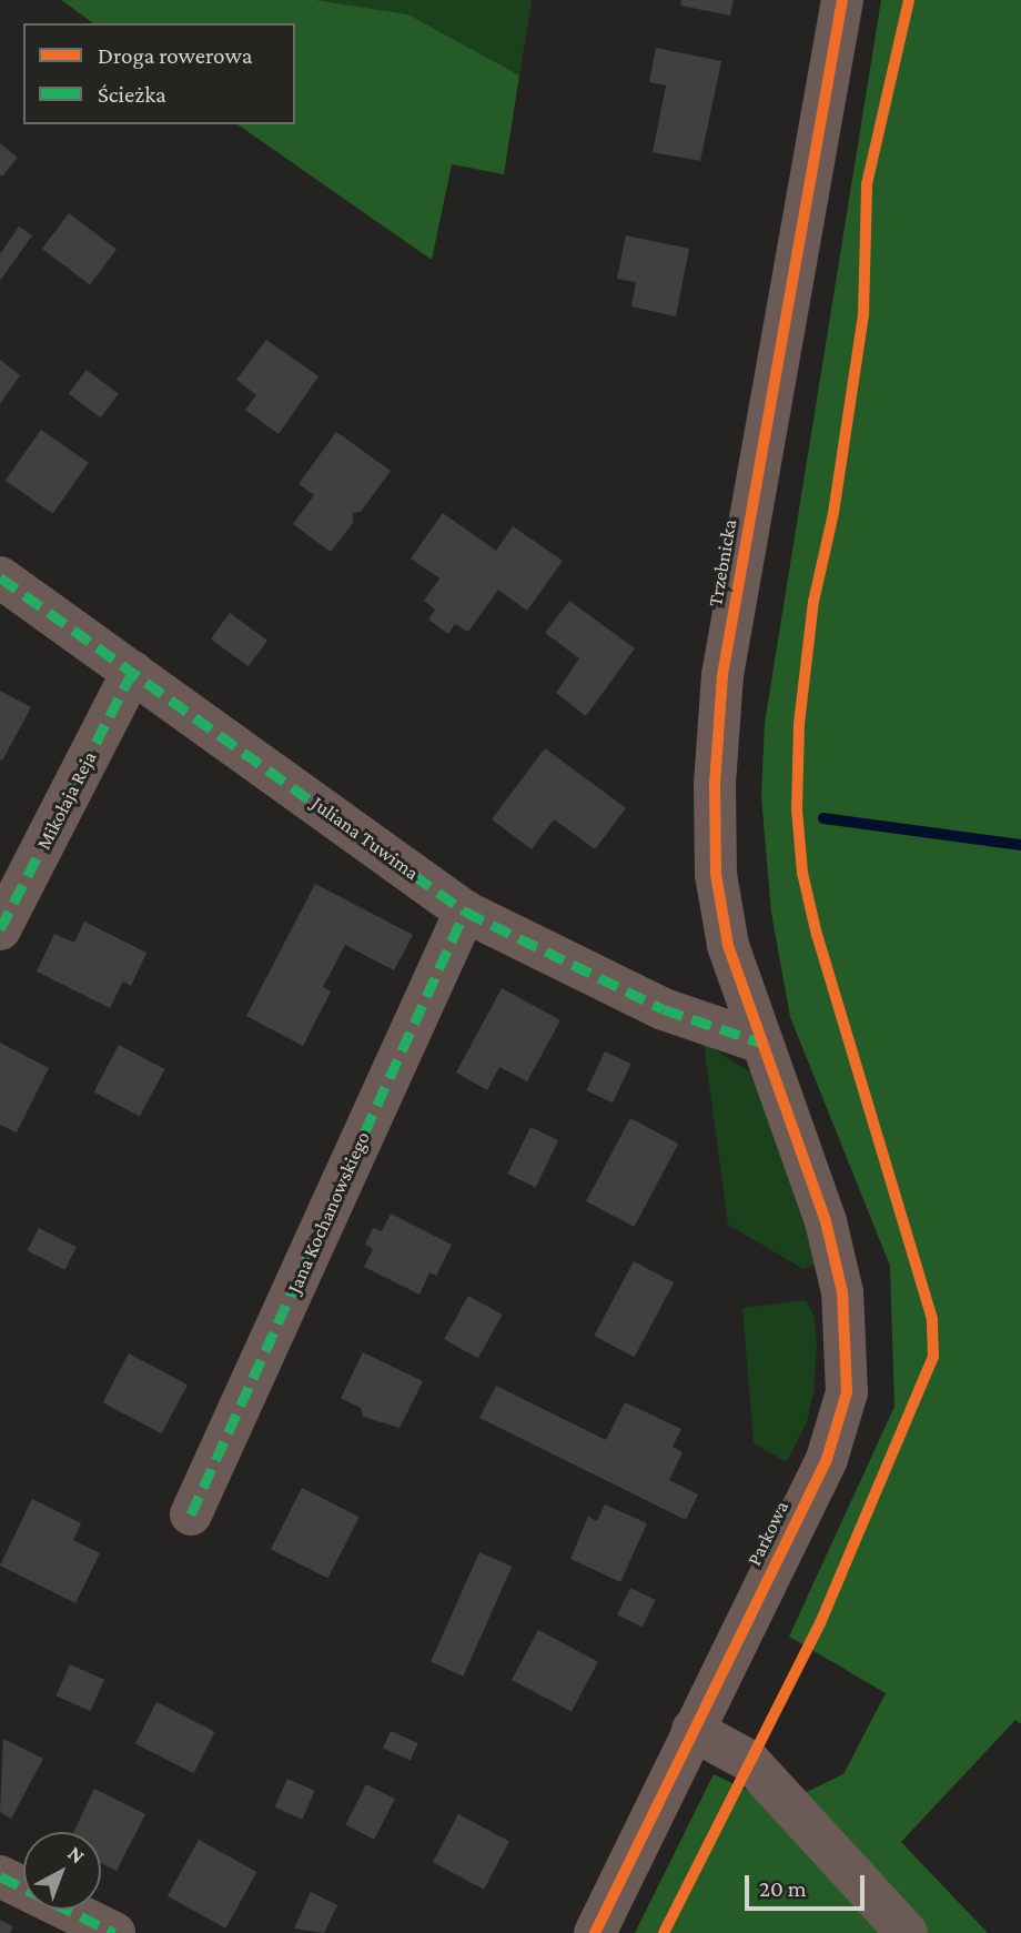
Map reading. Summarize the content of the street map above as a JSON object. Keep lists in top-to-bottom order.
{
  "streets": {
    "street": [
      "Trzebnicka",
      "Mikołaja Reja",
      "Juliana Tuwima",
      "Jana Kochanowskiego",
      "Parkowa"
    ]
  },
  "crossings": [
    ["Trzebnicka", "Juliana Tuwima"],
    ["Trzebnicka", "Parkowa"],
    ["Mikołaja Reja", "Juliana Tuwima"],
    ["Juliana Tuwima", "Jana Kochanowskiego"]
  ],
  "legend": ["Droga rowerowa", "Ścieżka"],
  "scale_bar": "20 m",
  "north": "top right"
}
